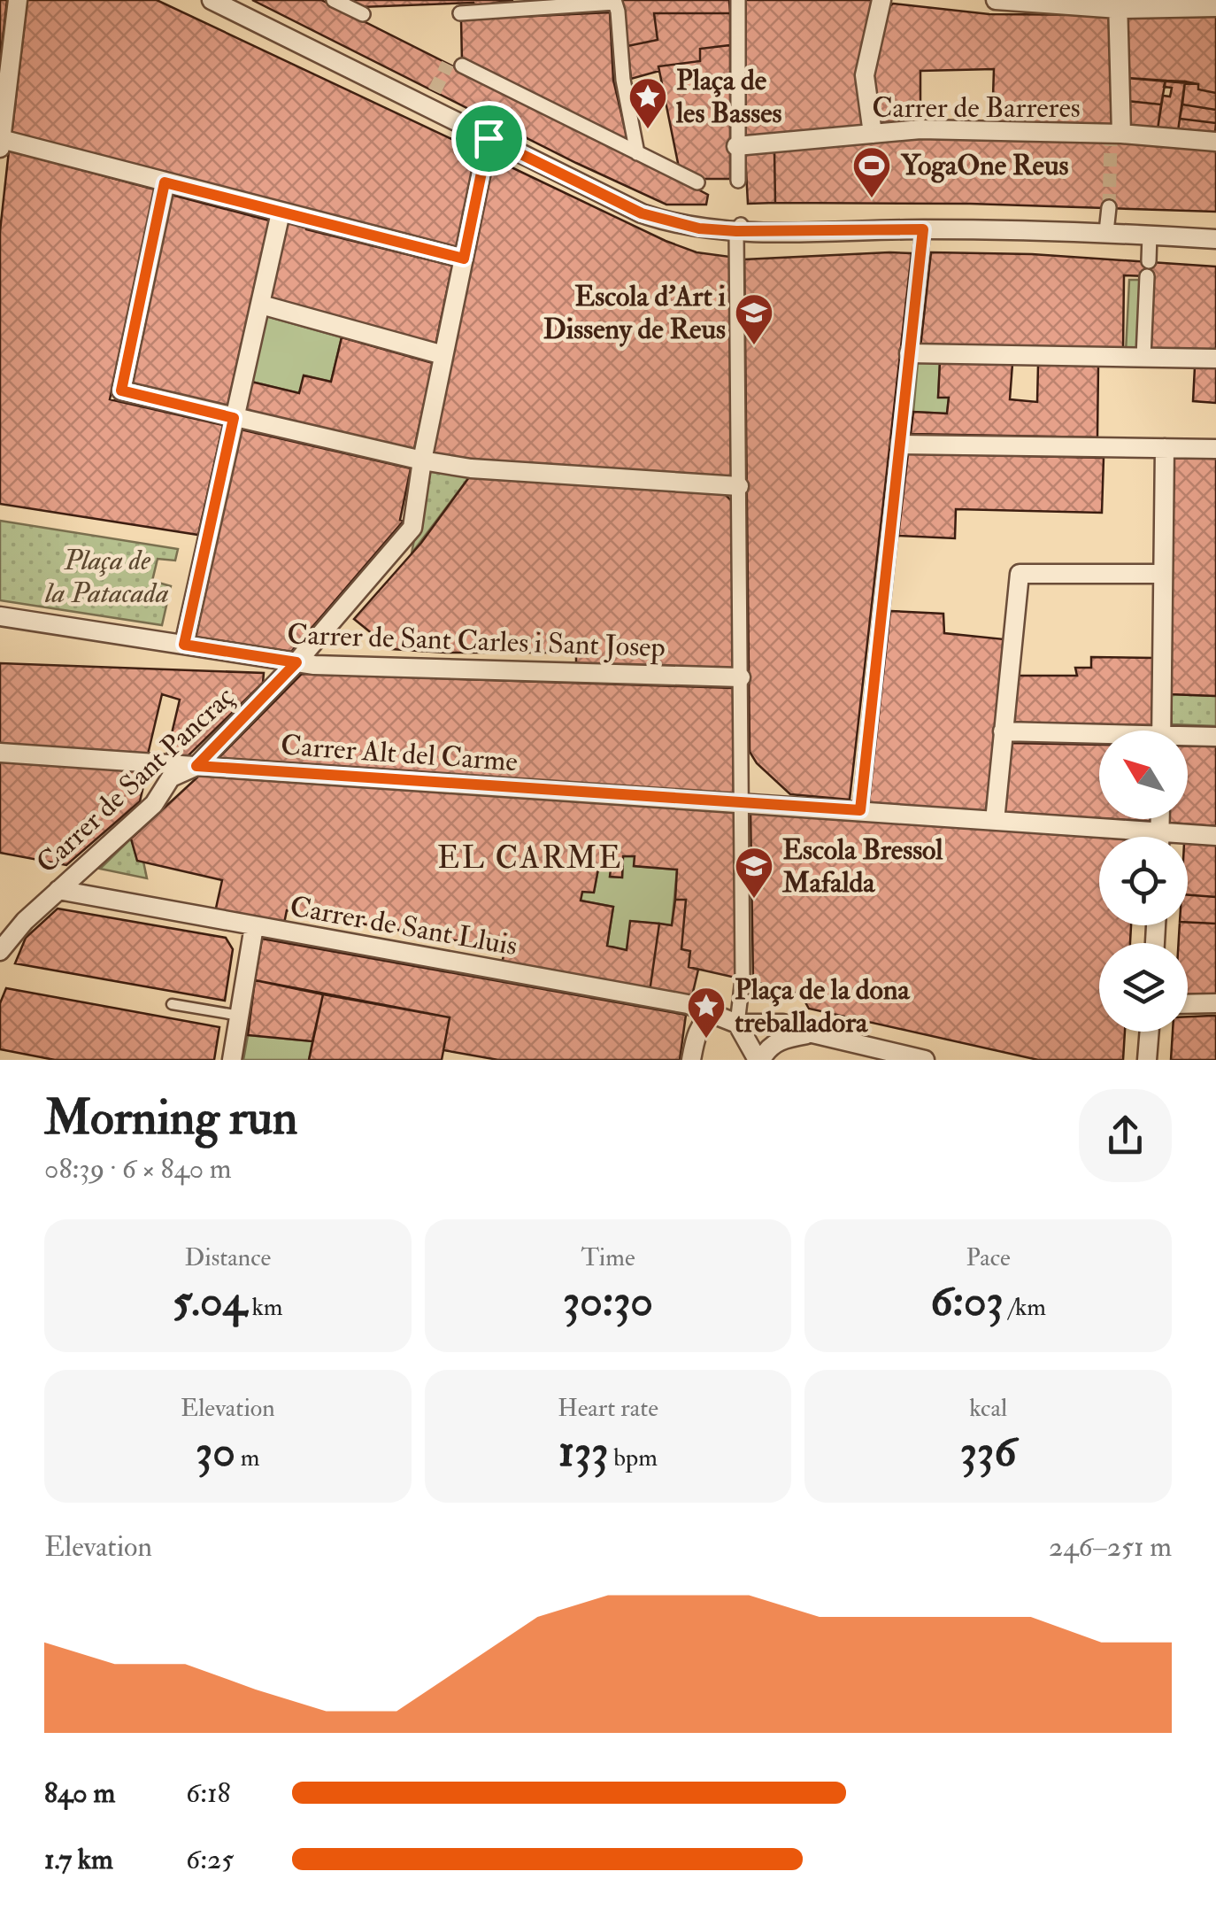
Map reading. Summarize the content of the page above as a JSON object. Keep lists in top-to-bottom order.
{
  "streets": {
    "street": [
      "Carrer de Barreres",
      "Carrer de Sant Carles i Sant Josep",
      "Carrer Alt del Carme",
      "Carrer de Sant Pancraç",
      "Carrer de Sant Lluis"
    ]
  },
  "crossings": [
    ["Carrer de Sant Carles i Sant Josep", "Carrer de Sant Pancraç"],
    ["Carrer Alt del Carme", "Carrer de Sant Pancraç"],
    ["Carrer de Sant Pancraç", "Carrer de Sant Lluis"]
  ],
  "districts": ["EL CARME"],
  "parks": ["Plaça de la Patacada"],
  "places": {
    "place": ["Plaça de les Basses", "Plaça de la dona treballadora"],
    "sports": ["YogaOne Reus"],
    "school or university": ["Escola d'Art i Disseny de Reus", "Escola Bressol Mafalda"]
  },
  "north": "top left",
  "page": {
    "heading": ["Morning run", "08:39 · 6 × 840 m"],
    "stats": [
      ["Distance", "5.04 km"],
      ["Time", "30:30"],
      ["Pace", "6:03 /km"],
      ["Elevation", "30 m"],
      ["Heart rate", "133 bpm"],
      ["kcal", "336"]
    ],
    "chart": ["Elevation", "246–251 m"],
    "list": [
      {
        "name": "840 m",
        "note": "6:18"
      },
      {
        "name": "1.7 km",
        "note": "6:25"
      }
    ]
  }
}
